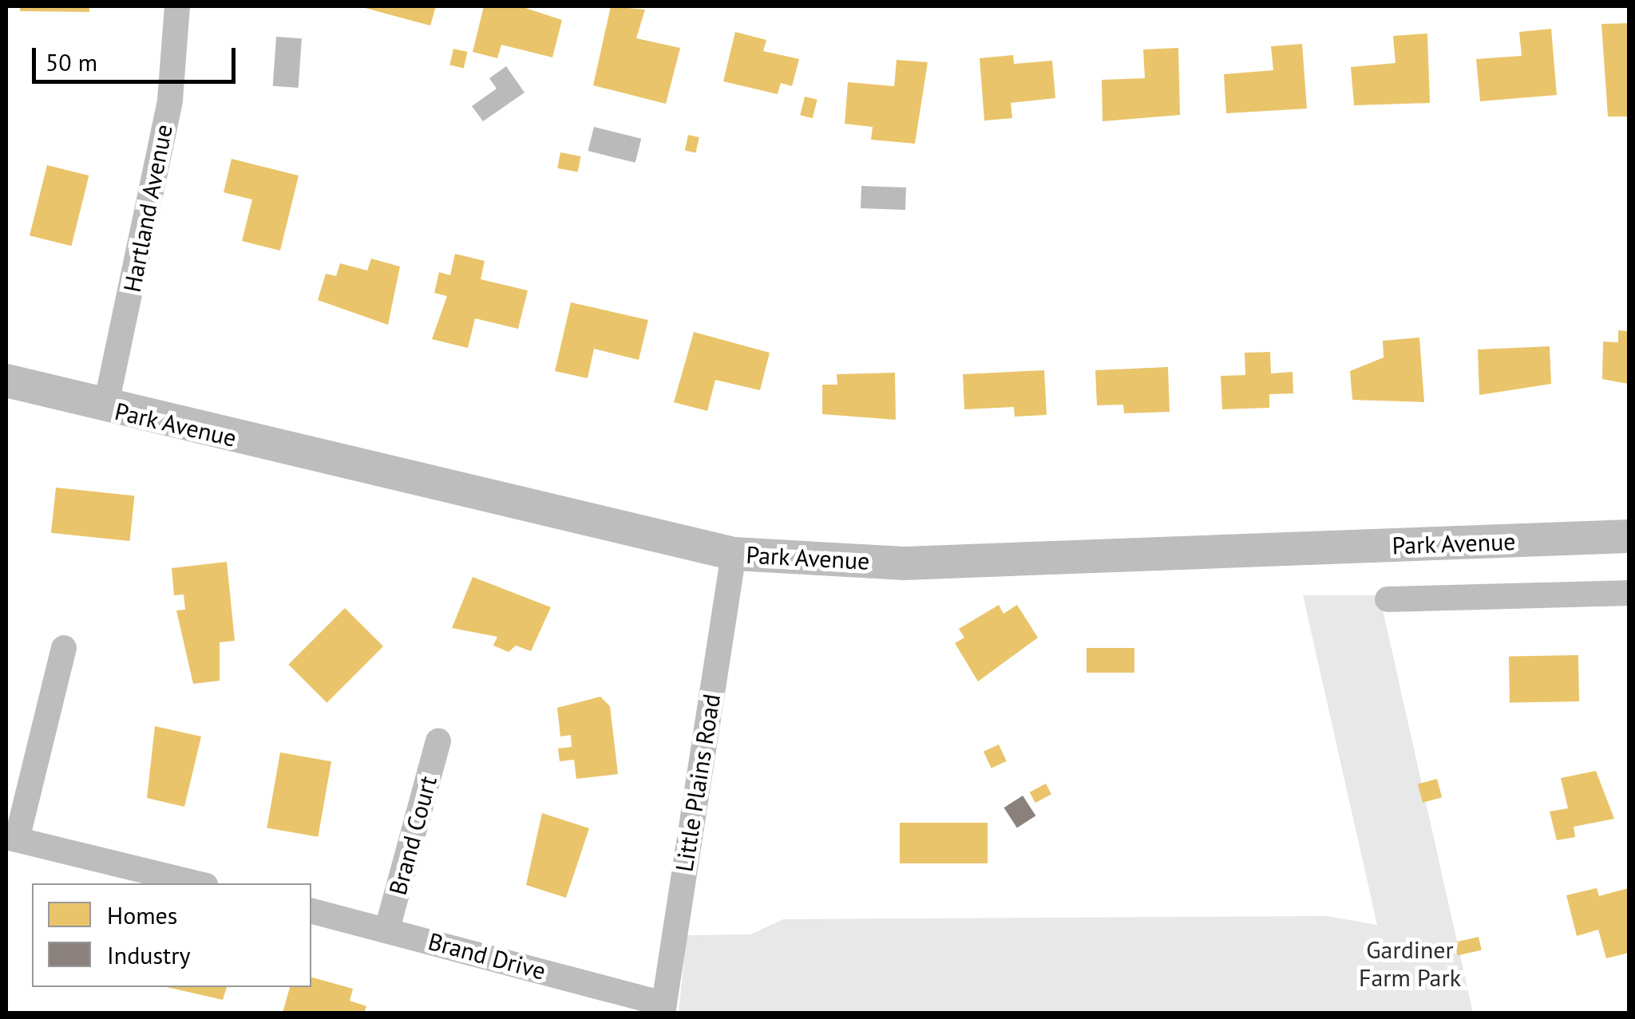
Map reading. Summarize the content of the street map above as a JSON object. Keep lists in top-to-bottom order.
{
  "streets": {
    "main road": ["Park Avenue"],
    "street": [
      "Hartland Avenue",
      "Little Plains Road",
      "Brand Court",
      "Brand Drive"
    ]
  },
  "crossings": [
    ["Hartland Avenue", "Park Avenue"],
    ["Park Avenue", "Little Plains Road"],
    ["Little Plains Road", "Brand Drive"],
    ["Brand Court", "Brand Drive"]
  ],
  "parks": ["Gardiner Farm Park"],
  "legend": ["Homes", "Industry"],
  "scale_bar": "50 m"
}
